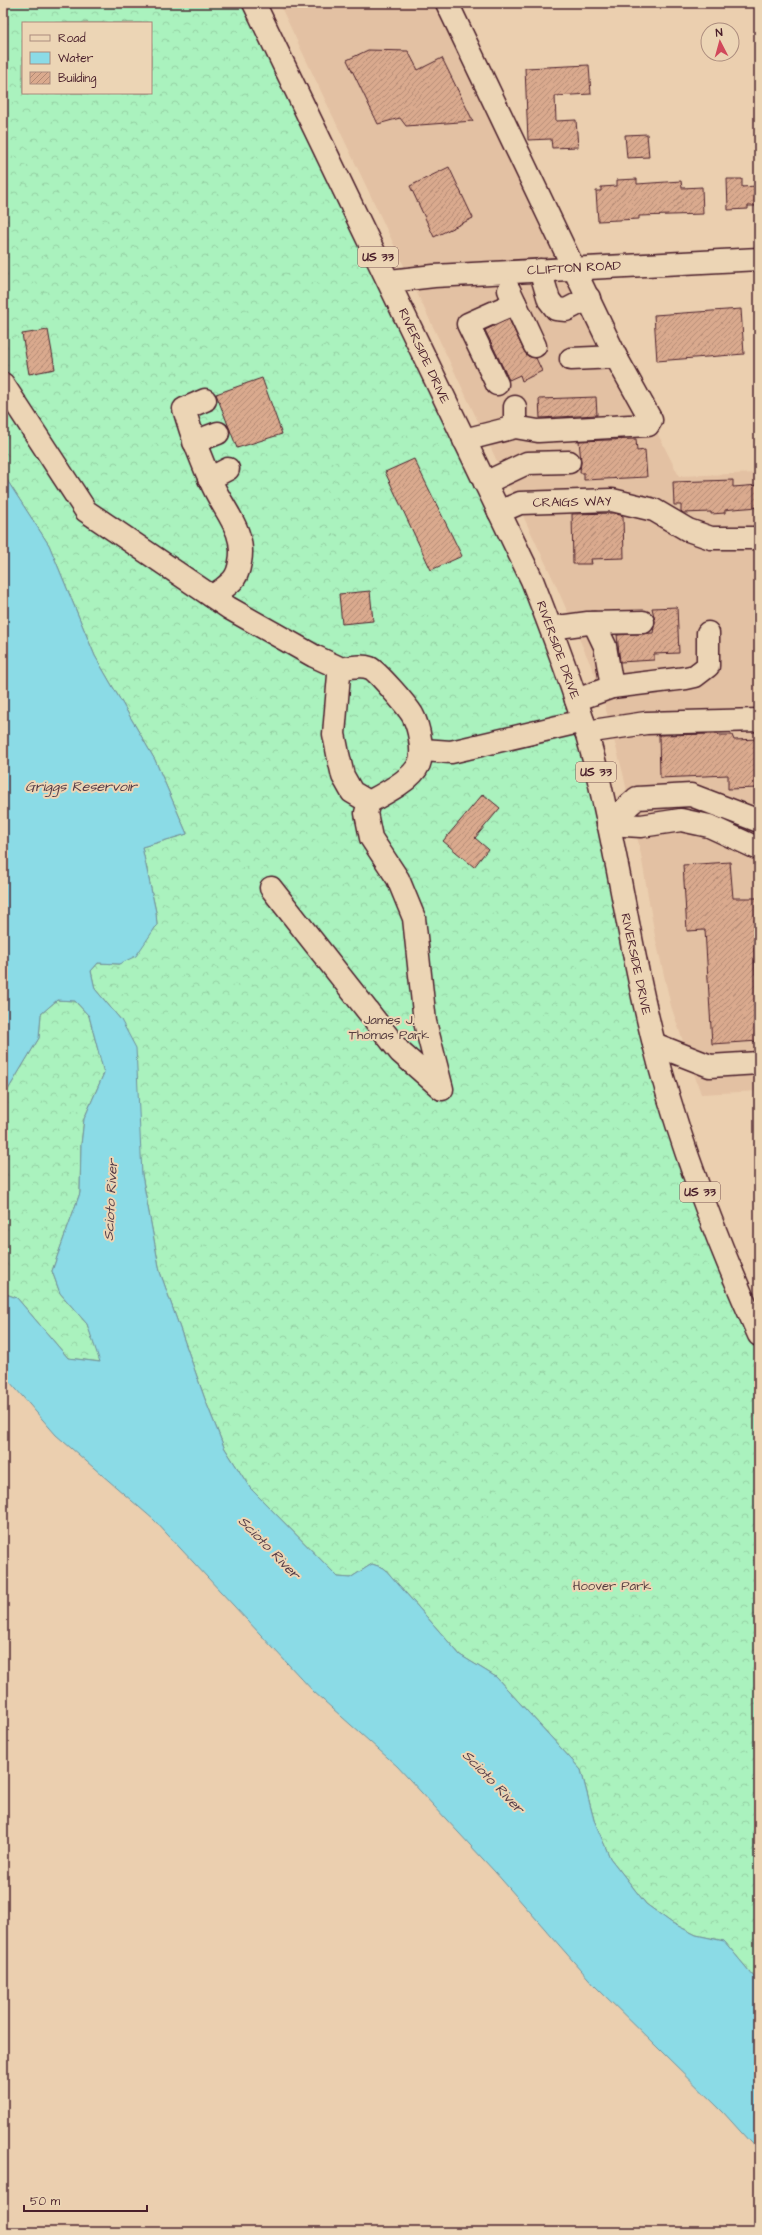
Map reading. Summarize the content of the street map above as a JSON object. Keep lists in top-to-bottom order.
{
  "streets": {
    "main road": [
      "US 33",
      "CLIFTON ROAD",
      "RIVERSIDE DRIVE",
      "CRAIGS WAY"
    ]
  },
  "crossings": [
    ["CLIFTON ROAD", "RIVERSIDE DRIVE"],
    ["RIVERSIDE DRIVE", "CRAIGS WAY"]
  ],
  "water": ["Griggs Reservoir", "Scioto River"],
  "parks": ["James J. Thomas Park", "Hoover Park"],
  "legend": ["Road", "Water", "Building"],
  "scale_bar": "50 m",
  "north": "top"
}
